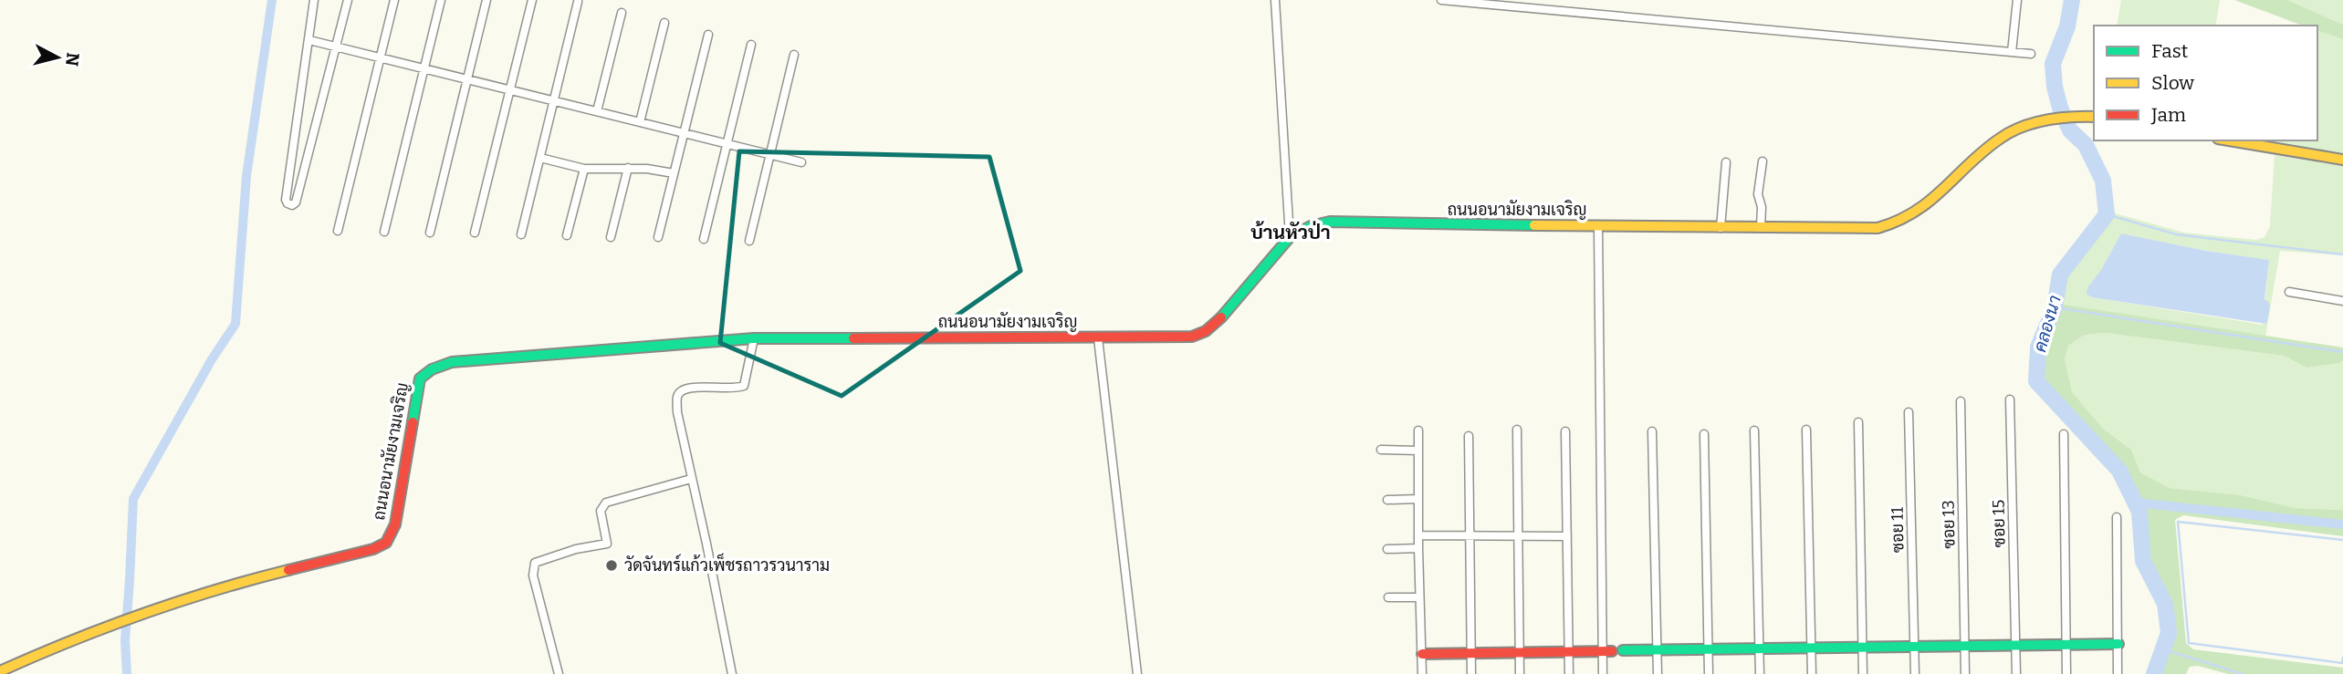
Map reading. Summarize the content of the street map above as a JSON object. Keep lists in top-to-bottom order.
{
  "streets": {
    "street": [
      "ถนนอนามัยงามเจริญ",
      "ซอย 15",
      "ซอย 13",
      "ซอย 11"
    ]
  },
  "districts": ["บ้านหัวป่า"],
  "water": ["คลองนา"],
  "places": ["วัดจันทร์แก้วเพ็ชรถาวรวนาราม"],
  "legend": ["Fast", "Slow", "Jam"],
  "north": "right"
}
